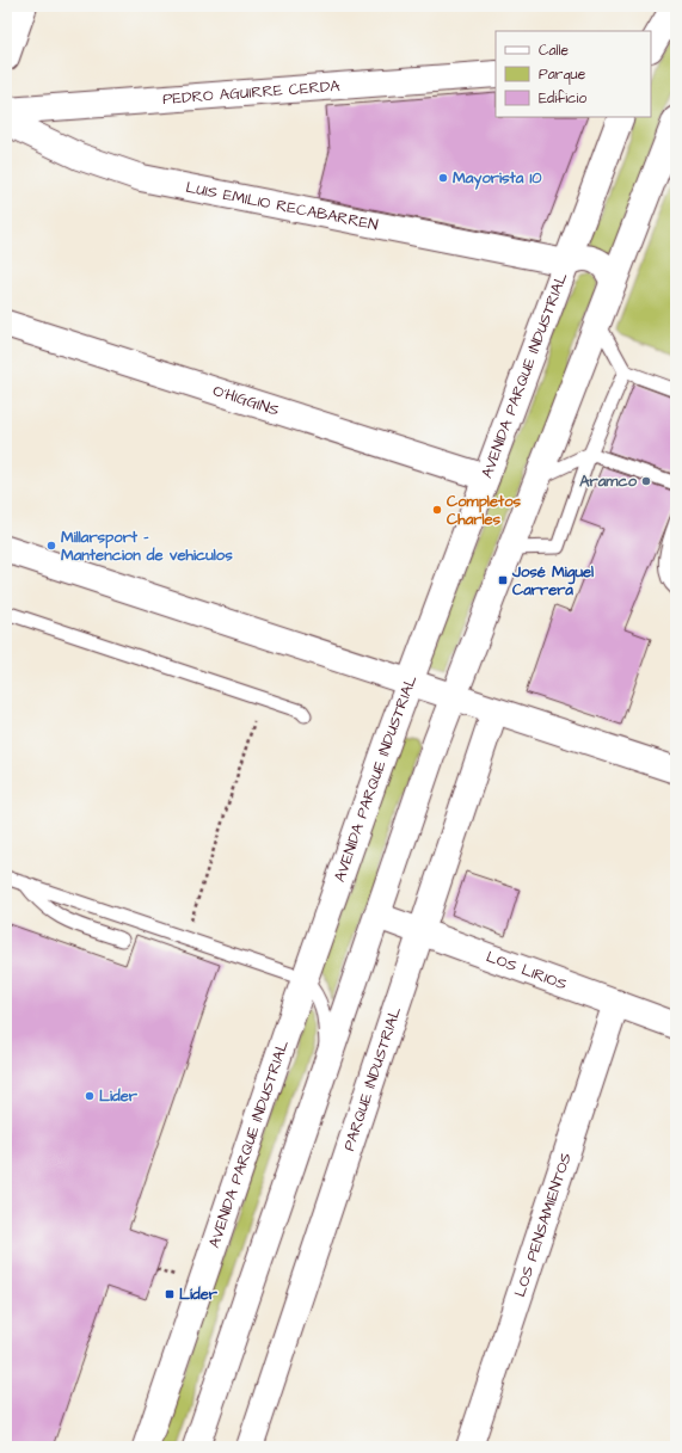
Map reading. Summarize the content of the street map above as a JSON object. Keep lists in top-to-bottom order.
{
  "streets": {
    "street": [
      "PEDRO AGUIRRE CERDA",
      "LUIS EMILIO RECABARREN",
      "AVENIDA PARQUE INDUSTRIAL",
      "O'HIGGINS",
      "LOS LIRIOS",
      "PARQUE INDUSTRIAL",
      "LOS PENSAMIENTOS"
    ]
  },
  "crossings": [
    ["LUIS EMILIO RECABARREN", "AVENIDA PARQUE INDUSTRIAL"],
    ["AVENIDA PARQUE INDUSTRIAL", "O'HIGGINS"],
    ["LOS LIRIOS", "PARQUE INDUSTRIAL"],
    ["LOS LIRIOS", "LOS PENSAMIENTOS"]
  ],
  "places": {
    "other": [
      "Mayorista 10",
      "Aramco",
      "Completos Charles",
      "Millarsport - Mantencion de vehiculos",
      "Lider"
    ],
    "transit": ["José Miguel Carrera", "Líder"]
  },
  "legend": ["Calle", "Parque", "Edificio"]
}
